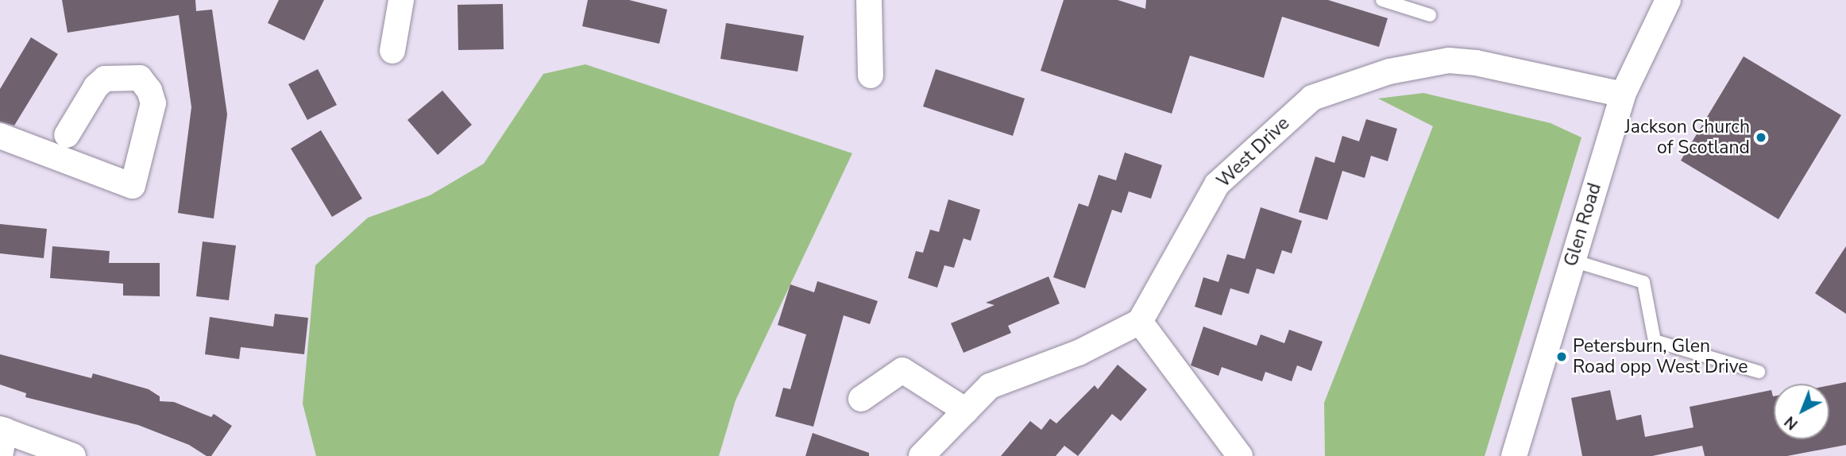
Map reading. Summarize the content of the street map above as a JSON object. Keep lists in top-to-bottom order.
{
  "streets": {
    "street": ["West Drive", "Glen Road"]
  },
  "crossings": [
    ["West Drive", "Glen Road"]
  ],
  "places": ["Jackson Church of Scotland", "Petersburn, Glen Road opp West Drive"],
  "north": "bottom left"
}
